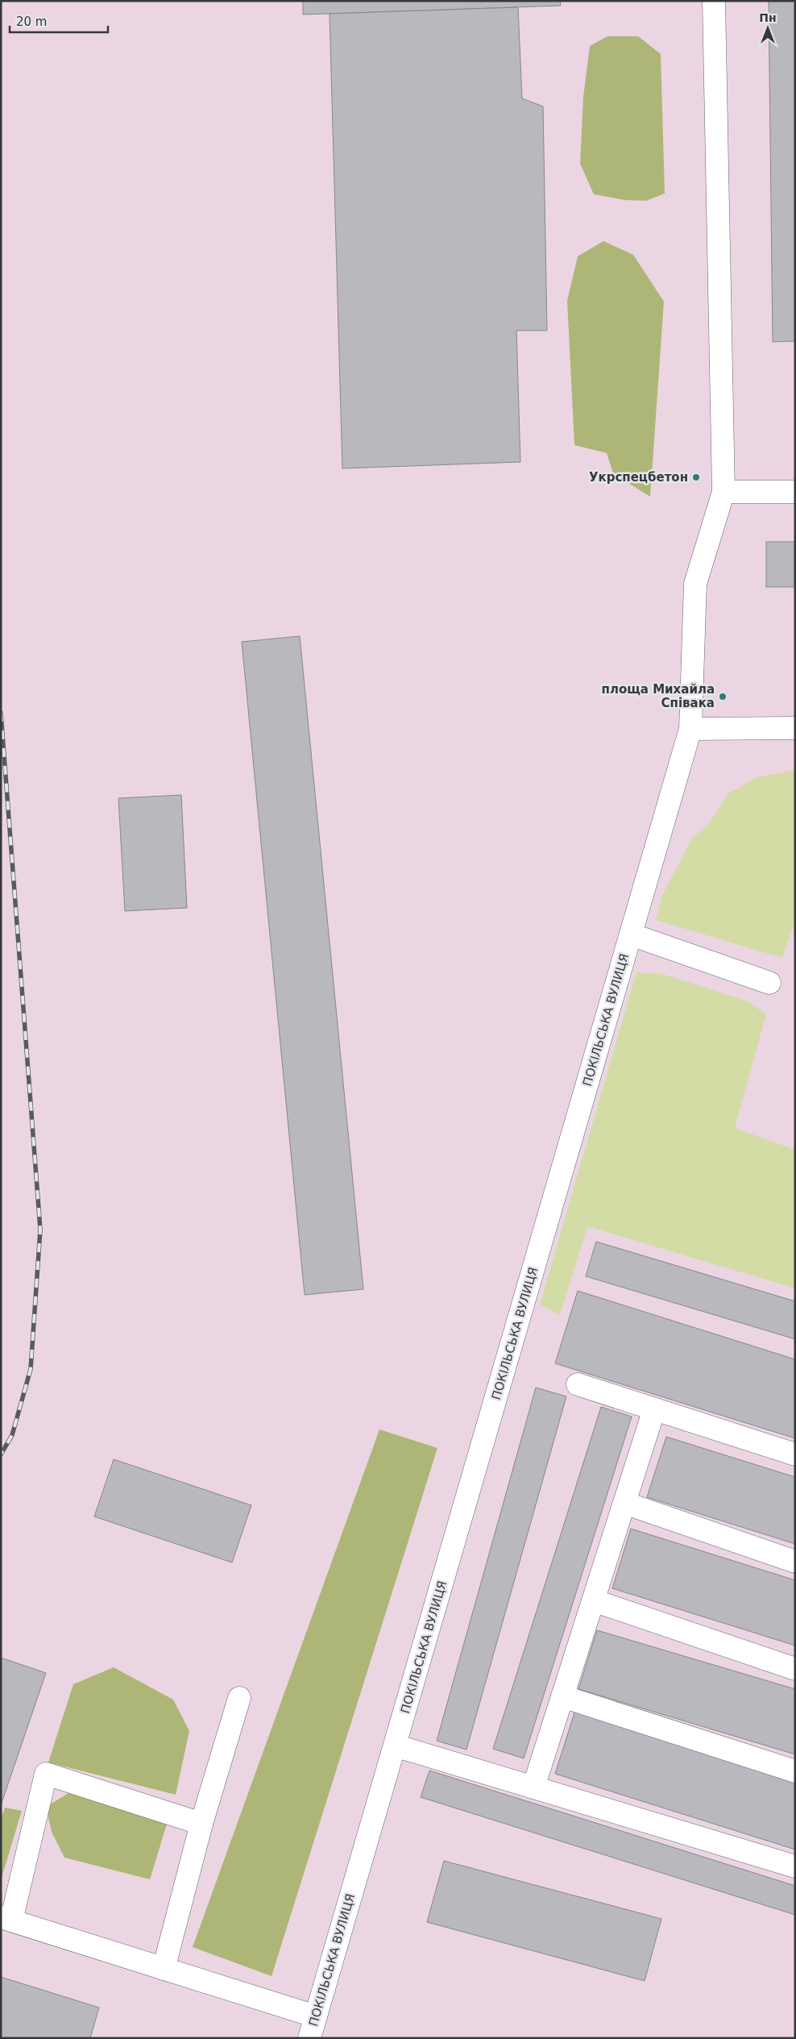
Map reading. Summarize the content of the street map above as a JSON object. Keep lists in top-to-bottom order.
{
  "streets": {
    "street": ["ПОКІЛЬСЬКА ВУЛИЦЯ"]
  },
  "places": ["Укрспецбетон", "площа Михайла Співака"],
  "scale_bar": "20 m",
  "north": "top"
}
